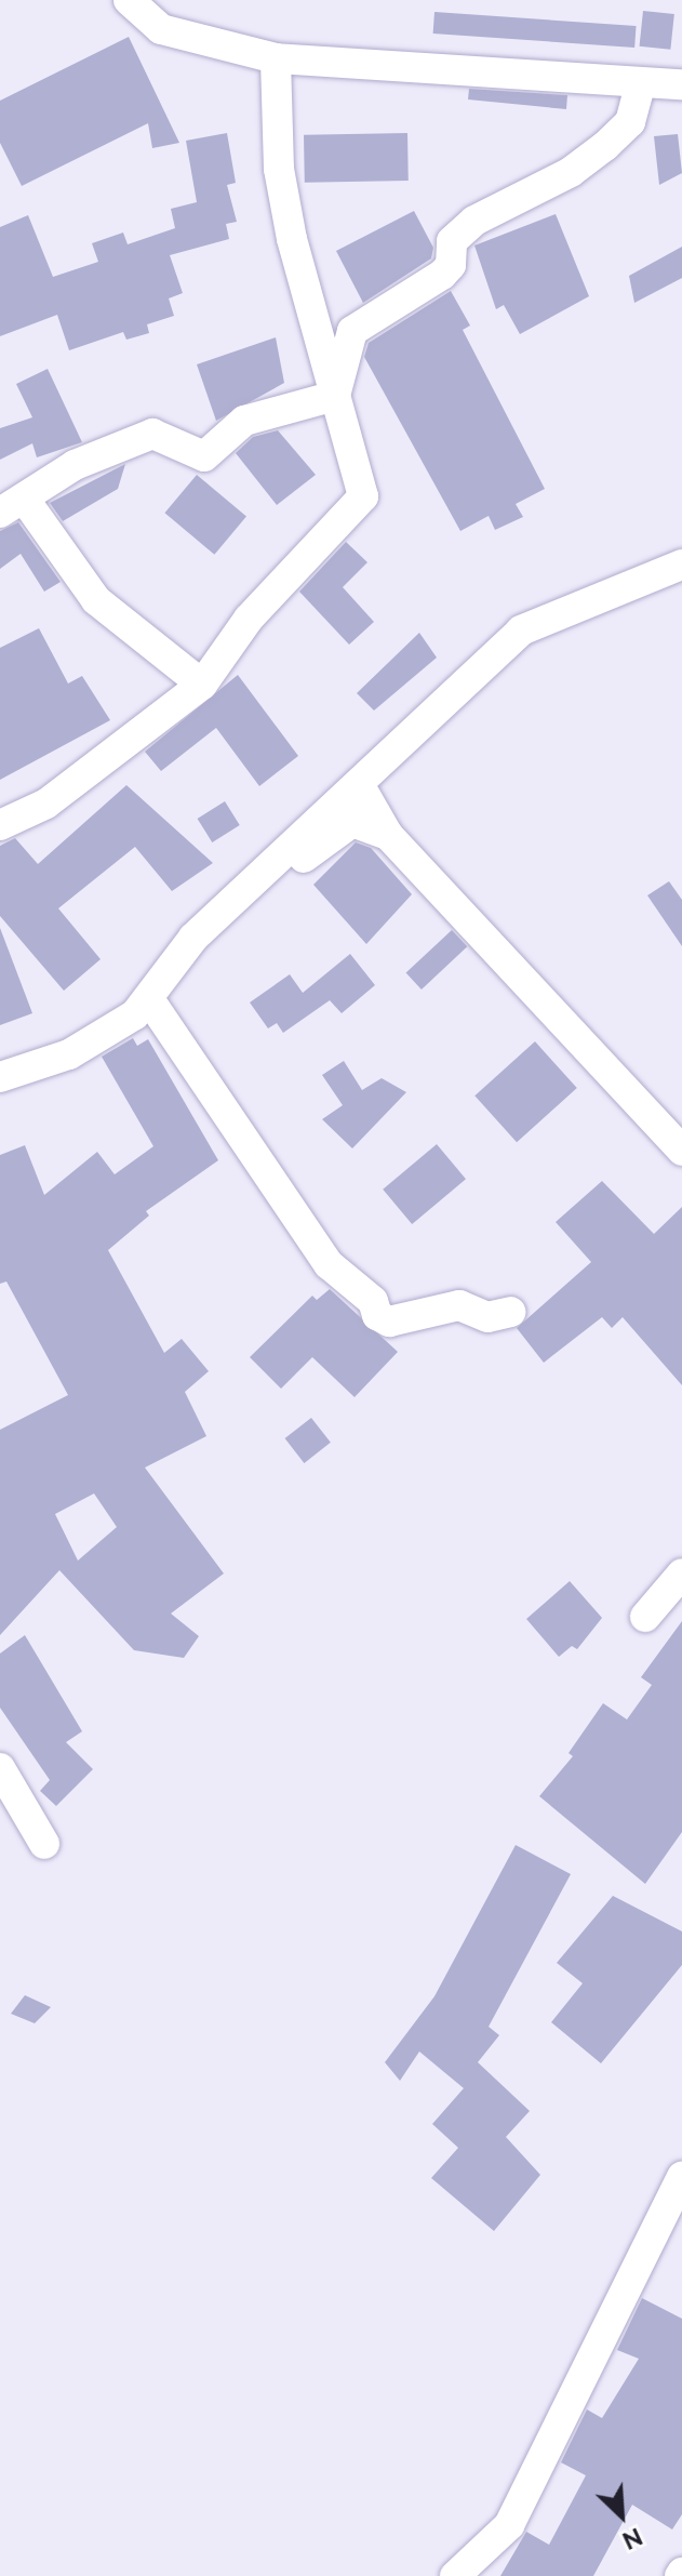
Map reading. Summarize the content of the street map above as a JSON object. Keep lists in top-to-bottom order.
{
  "north": "bottom right"
}
